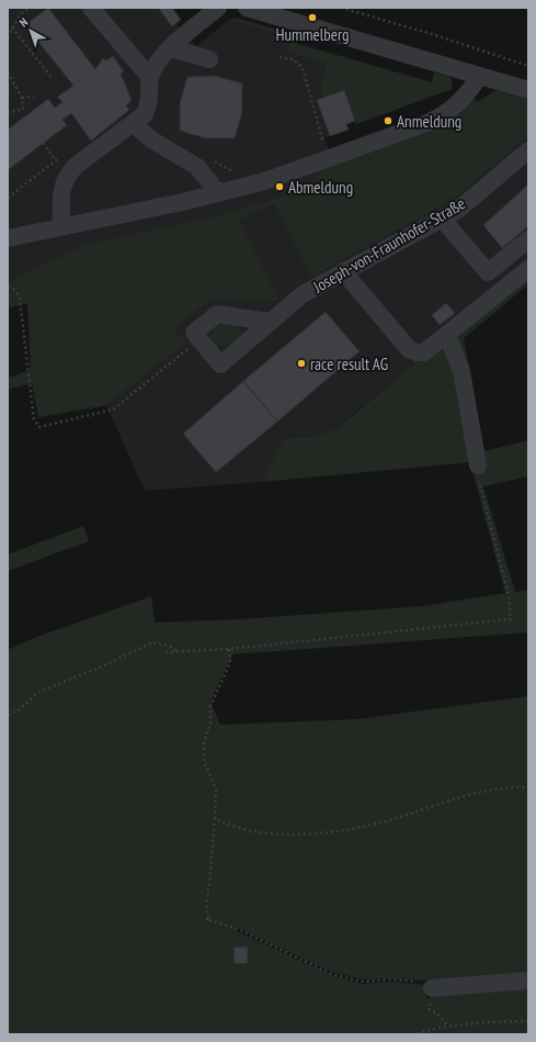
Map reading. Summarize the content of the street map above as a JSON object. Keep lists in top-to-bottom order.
{
  "streets": {
    "street": ["Joseph-von-Fraunhofer-Straße"]
  },
  "places": [
    "Hummelberg",
    "Anmeldung",
    "Abmeldung",
    "race result AG"
  ],
  "north": "top left"
}
